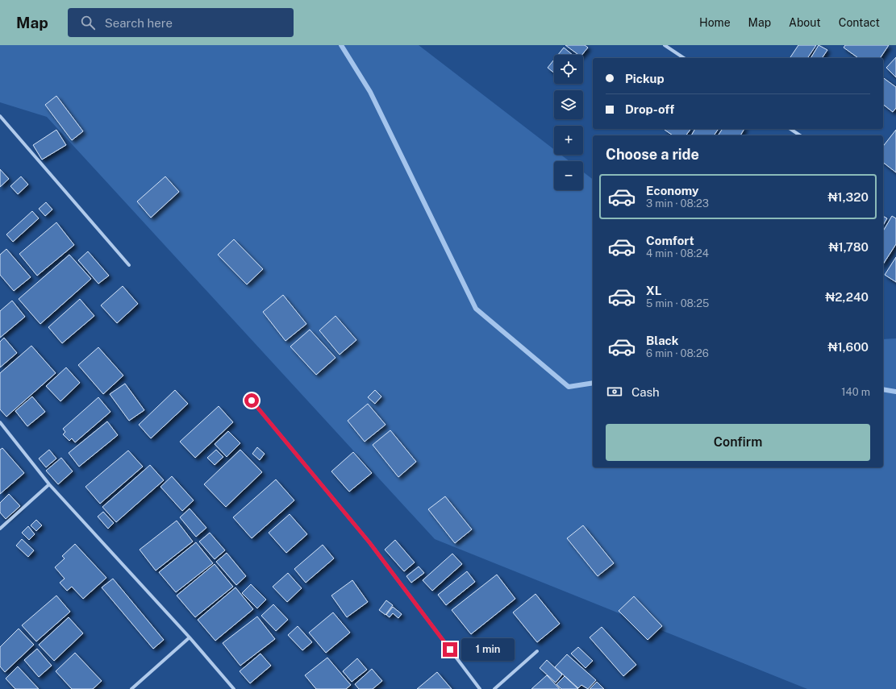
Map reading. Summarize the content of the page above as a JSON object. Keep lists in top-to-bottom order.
{
  "page": {
    "header": "Map",
    "search": "Search here",
    "nav": [
      "Home",
      "Map",
      "About",
      "Contact"
    ],
    "map_buttons": ["+", "−"],
    "banner": ["Pickup", "Drop-off"],
    "heading": "Choose a ride",
    "list": [
      {
        "name": "Economy",
        "note": "3 min · 08:23",
        "value": "₦1,320"
      },
      {
        "name": "Comfort",
        "note": "4 min · 08:24",
        "value": "₦1,780"
      },
      {
        "name": "XL",
        "note": "5 min · 08:25",
        "value": "₦2,240"
      },
      {
        "name": "Black",
        "note": "6 min · 08:26",
        "value": "₦1,600"
      }
    ],
    "pay": ["Cash", "140 m"],
    "buttons": "Confirm",
    "bubble": "1 min"
  }
}
